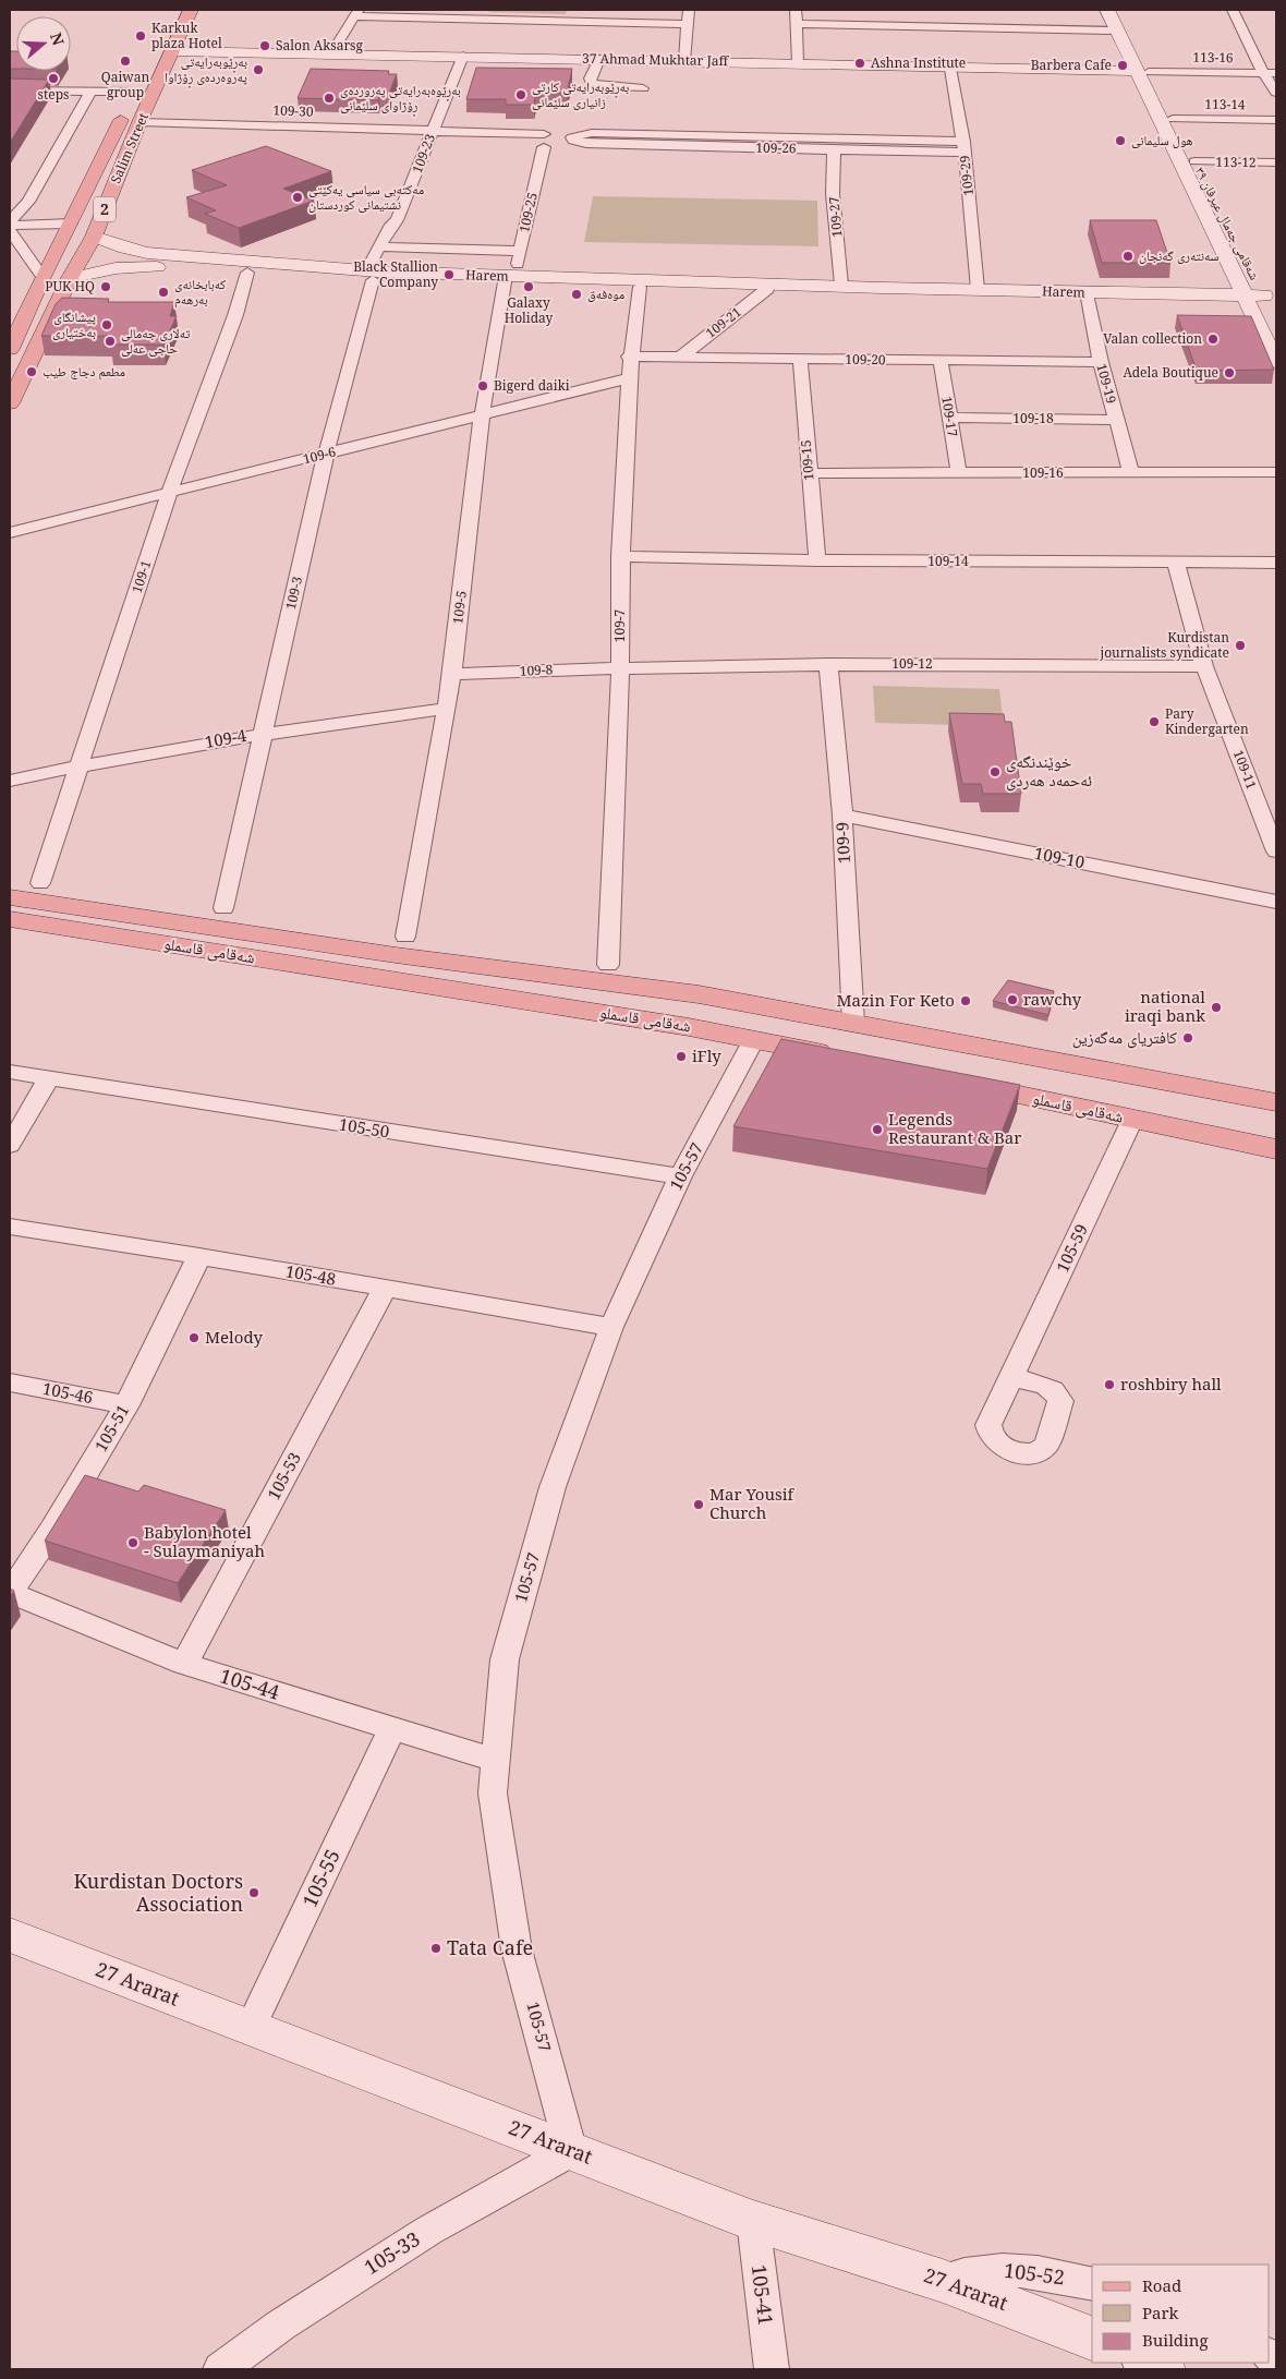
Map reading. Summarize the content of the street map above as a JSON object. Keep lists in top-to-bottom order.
{
  "streets": {
    "main road": ["Salim Street", "2", "شەقامی قاسملو"],
    "street": [
      "113-16",
      "37 Ahmad Mukhtar Jaff",
      "113-14",
      "109-30",
      "109-26",
      "109-23",
      "113-12",
      "109-29",
      "109-25",
      "109-27",
      "شەقامی جەمال عیرفان ٣٩",
      "Harem",
      "109-21",
      "109-20",
      "109-19",
      "109-17",
      "109-18",
      "109-6",
      "109-15",
      "109-16",
      "109-14",
      "109-1",
      "109-3",
      "109-5",
      "109-7",
      "109-12",
      "109-8",
      "109-4",
      "109-11",
      "109-9",
      "109-10",
      "105-50",
      "105-57",
      "105-59",
      "105-48",
      "105-46",
      "105-51",
      "105-53",
      "105-44",
      "105-55",
      "27 Ararat",
      "105-33",
      "105-52",
      "105-41"
    ]
  },
  "crossings": [
    ["113-16", "37 Ahmad Mukhtar Jaff"],
    ["113-16", "شەقامی جەمال عیرفان ٣٩"],
    ["37 Ahmad Mukhtar Jaff", "Salim Street"],
    ["37 Ahmad Mukhtar Jaff", "109-23"],
    ["37 Ahmad Mukhtar Jaff", "109-29"],
    ["37 Ahmad Mukhtar Jaff", "شەقامی جەمال عیرفان ٣٩"],
    ["113-14", "شەقامی جەمال عیرفان ٣٩"],
    ["109-30", "Salim Street"],
    ["109-30", "109-23"],
    ["109-30", "109-25"],
    ["Salim Street", "Harem"],
    ["109-26", "109-29"],
    ["109-26", "109-27"],
    ["109-23", "Harem"],
    ["109-23", "109-3"],
    ["113-12", "شەقامی جەمال عیرفان ٣٩"],
    ["109-29", "Harem"],
    ["109-25", "Harem"],
    ["109-25", "109-5"],
    ["109-27", "Harem"],
    ["شەقامی جەمال عیرفان ٣٩", "Harem"],
    ["Harem", "109-21"],
    ["Harem", "109-19"],
    ["Harem", "109-3"],
    ["Harem", "109-5"],
    ["Harem", "109-7"],
    ["109-21", "109-20"],
    ["109-20", "109-19"],
    ["109-20", "109-17"],
    ["109-20", "109-15"],
    ["109-20", "109-7"],
    ["109-19", "109-18"],
    ["109-19", "109-16"],
    ["109-17", "109-18"],
    ["109-17", "109-16"],
    ["109-6", "109-1"],
    ["109-6", "109-3"],
    ["109-6", "109-5"],
    ["109-6", "109-7"],
    ["109-15", "109-16"],
    ["109-15", "109-14"],
    ["109-14", "109-7"],
    ["109-14", "109-11"],
    ["109-1", "109-4"],
    ["109-3", "109-4"],
    ["109-5", "109-8"],
    ["109-5", "109-4"],
    ["109-7", "109-12"],
    ["109-7", "109-8"],
    ["109-12", "109-8"],
    ["109-12", "109-11"],
    ["109-12", "109-9"],
    ["109-9", "109-10"],
    ["109-9", "شەقامی قاسملو"],
    ["شەقامی قاسملو", "105-57"],
    ["شەقامی قاسملو", "105-59"],
    ["105-50", "105-57"],
    ["105-57", "105-48"],
    ["105-57", "105-44"],
    ["105-57", "27 Ararat"],
    ["105-57", "105-33"],
    ["105-48", "105-51"],
    ["105-48", "105-53"],
    ["105-46", "105-51"],
    ["105-51", "105-44"],
    ["105-53", "105-44"],
    ["105-44", "105-55"],
    ["105-55", "27 Ararat"],
    ["27 Ararat", "105-33"],
    ["27 Ararat", "105-52"],
    ["27 Ararat", "105-41"]
  ],
  "places": [
    "Karkuk plaza Hotel",
    "Salon Aksarsg",
    "Qaiwan group",
    "Ashna Institute",
    "Barbera Cafe",
    "بەڕێوبەرایەتی پەروەردەی ڕۆژاوا",
    "steps",
    "بەڕێوبەرایەتی کارتی زانیاری سلێمانی",
    "بەڕێوەبەرایەتی پەروردەی ڕۆژاوای سلێمانی",
    "هول سليمانى",
    "مەکتەبی سیاسی یەکێتی نشتیمانی کوردستان",
    "سەنتەری گەنجان",
    "Black Stallion Company",
    "PUK HQ",
    "Galaxy Holiday",
    "کەبابخانەی بەرهەم",
    "موەفەق",
    "پیشانگای بەختیاری",
    "Valan collection",
    "تەلاری جەمالی حاجی عەلی",
    "مطعم دجاج طيب",
    "Adela Boutique",
    "Bigerd daiki",
    "Kurdistan journalists syndicate",
    "Pary Kindergarten",
    "خوێندنگەی ئەحمەد هەردی",
    "rawchy",
    "Mazin For Keto",
    "national iraqi bank",
    "کافتریای مەگەزین",
    "iFly",
    "Legends Restaurant & Bar",
    "Melody",
    "roshbiry hall",
    "Mar Yousif Church",
    "Babylon hotel - Sulaymaniyah",
    "Kurdistan Doctors Association",
    "Tata Cafe"
  ],
  "legend": ["Road", "Park", "Building"],
  "north": "right"
}
